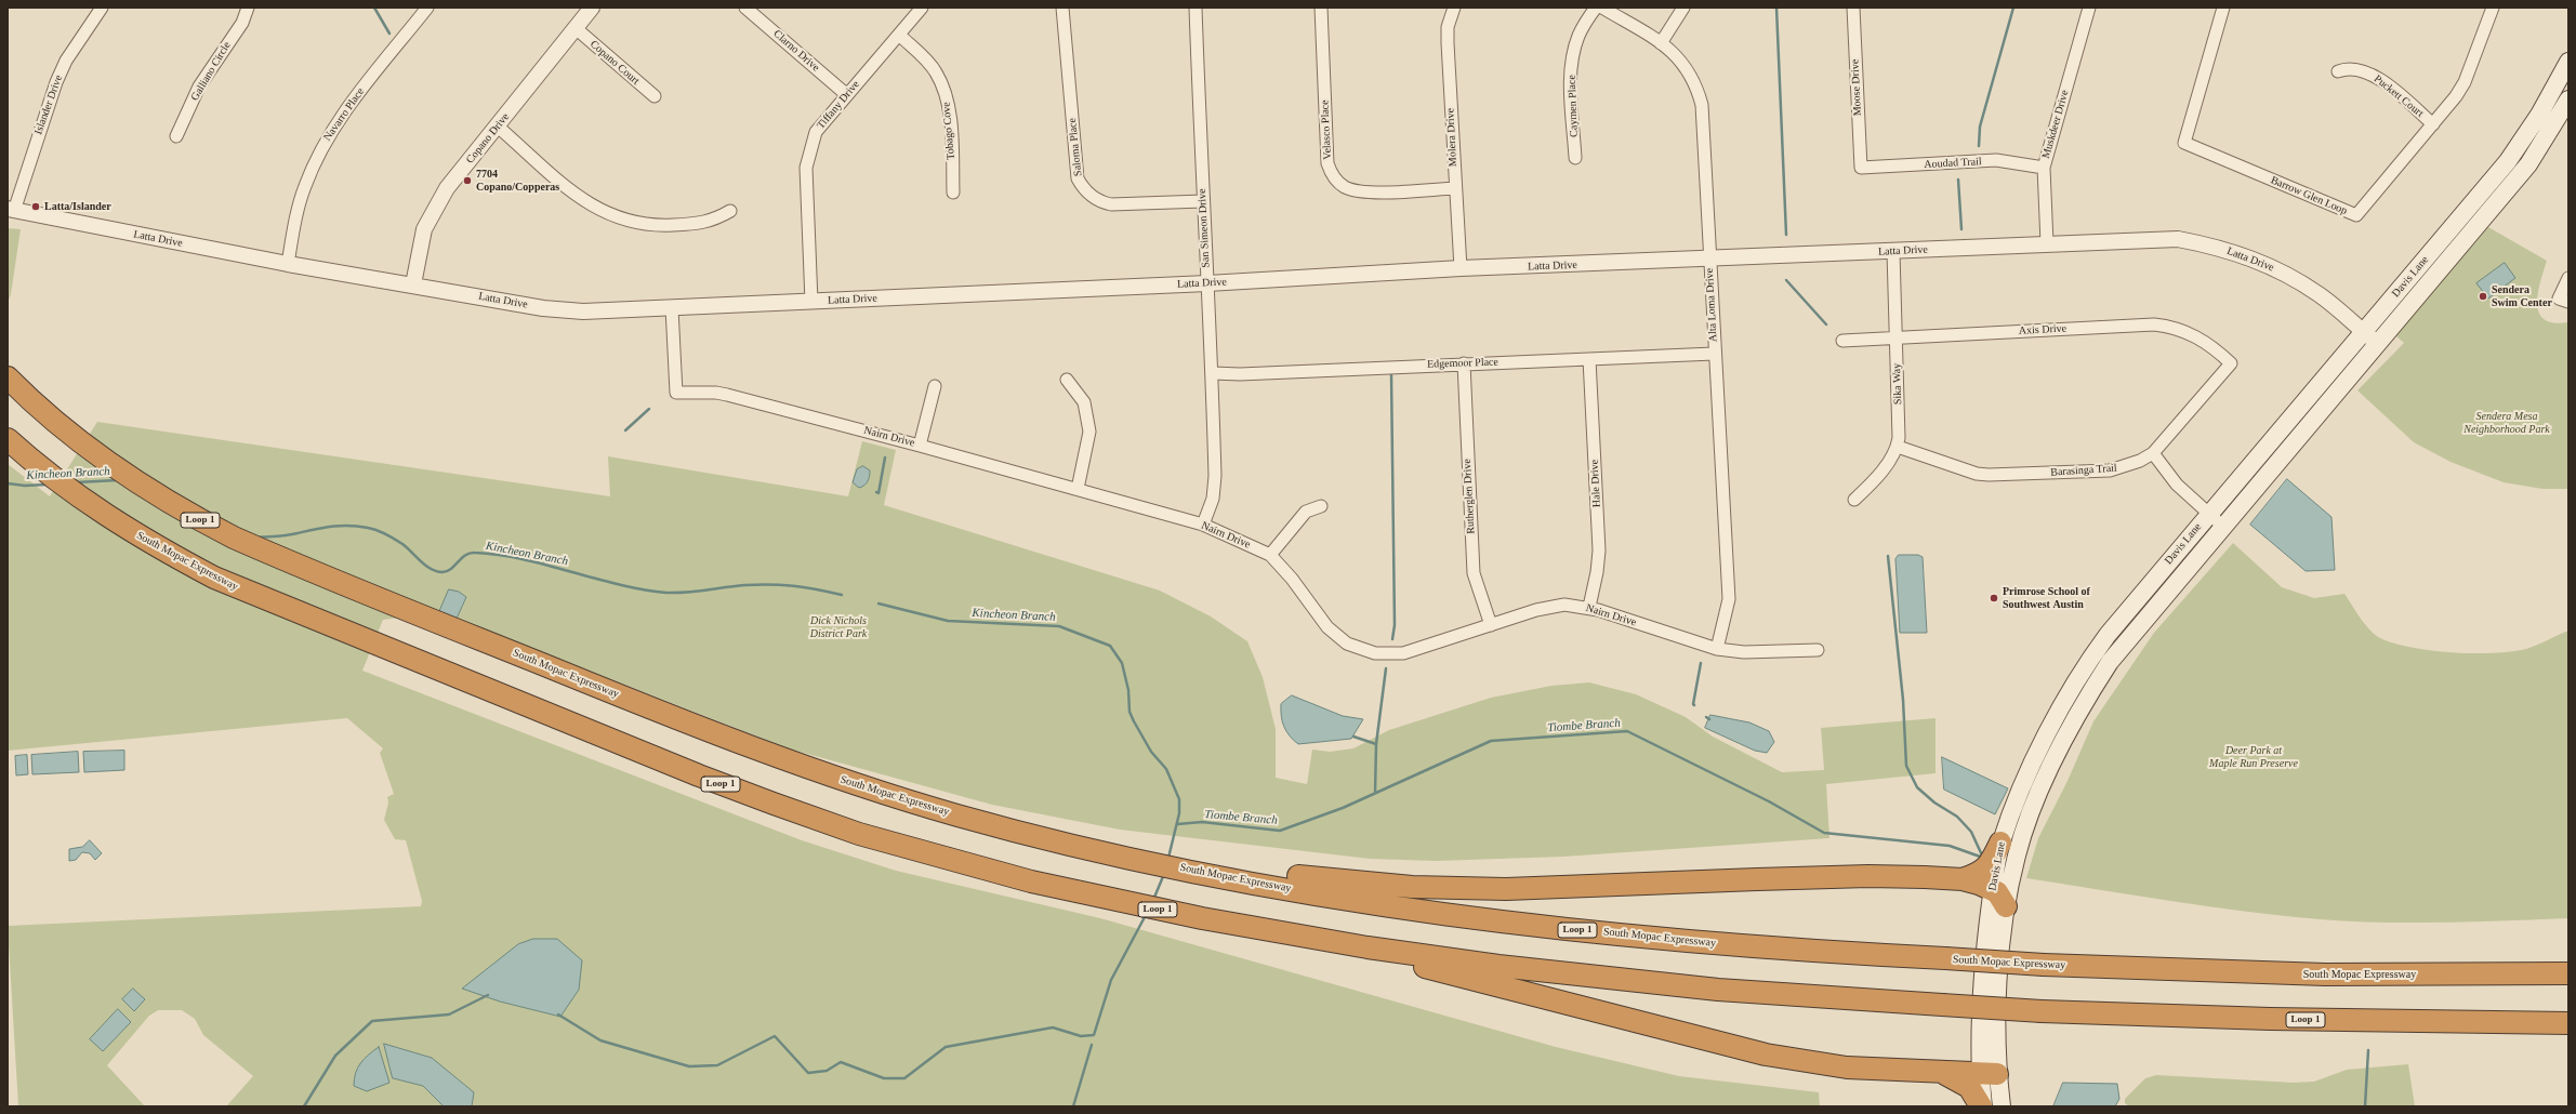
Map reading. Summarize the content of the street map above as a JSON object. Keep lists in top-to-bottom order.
{
  "streets": {
    "highway": ["Loop 1", "South Mopac Expressway"],
    "main road": ["Davis Lane"],
    "street": [
      "Clarno Drive",
      "Copano Court",
      "Galliano Circle",
      "Moose Drive",
      "Puckett Court",
      "Islander Drive",
      "Tiffany Drive",
      "Caymen Place",
      "Navarro Place",
      "Muskdeer Drive",
      "Velasco Place",
      "Tobago Cove",
      "Molera Drive",
      "Copano Drive",
      "Saloma Place",
      "Aoudad Trail",
      "Barrow Glen Loop",
      "San Simeon Drive",
      "Latta Drive",
      "Alta Loma Drive",
      "Axis Drive",
      "Edgemoor Place",
      "Sika Way",
      "Nairn Drive",
      "Barasinga Trail",
      "Hale Drive",
      "Rutherglen Drive"
    ]
  },
  "crossings": [
    ["Clarno Drive", "Tiffany Drive"],
    ["Copano Court", "Copano Drive"],
    ["Moose Drive", "Aoudad Trail"],
    ["Puckett Court", "Barrow Glen Loop"],
    ["Islander Drive", "Latta Drive"],
    ["Tiffany Drive", "Tobago Cove"],
    ["Tiffany Drive", "Latta Drive"],
    ["Navarro Place", "Latta Drive"],
    ["Muskdeer Drive", "Aoudad Trail"],
    ["Muskdeer Drive", "Latta Drive"],
    ["Velasco Place", "Molera Drive"],
    ["Molera Drive", "Latta Drive"],
    ["Copano Drive", "Latta Drive"],
    ["Saloma Place", "San Simeon Drive"],
    ["San Simeon Drive", "Latta Drive"],
    ["San Simeon Drive", "Edgemoor Place"],
    ["San Simeon Drive", "Nairn Drive"],
    ["Latta Drive", "Davis Lane"],
    ["Latta Drive", "Alta Loma Drive"],
    ["Latta Drive", "Sika Way"],
    ["Latta Drive", "Nairn Drive"],
    ["Alta Loma Drive", "Edgemoor Place"],
    ["Alta Loma Drive", "Nairn Drive"],
    ["Axis Drive", "Sika Way"],
    ["Axis Drive", "Barasinga Trail"],
    ["Edgemoor Place", "Hale Drive"],
    ["Edgemoor Place", "Rutherglen Drive"],
    ["Sika Way", "Barasinga Trail"],
    ["Nairn Drive", "Hale Drive"],
    ["Nairn Drive", "Rutherglen Drive"]
  ],
  "water": ["Kincheon Branch", "Tiombe Branch"],
  "parks": ["Sendera Mesa Neighborhood Park", "Dick Nichols District Park", "Deer Park at Maple Run Preserve"],
  "places": [
    "7704 Copano/Copperas",
    "Latta/Islander",
    "Sendera Swim Center",
    "Primrose School of Southwest Austin"
  ]
}
